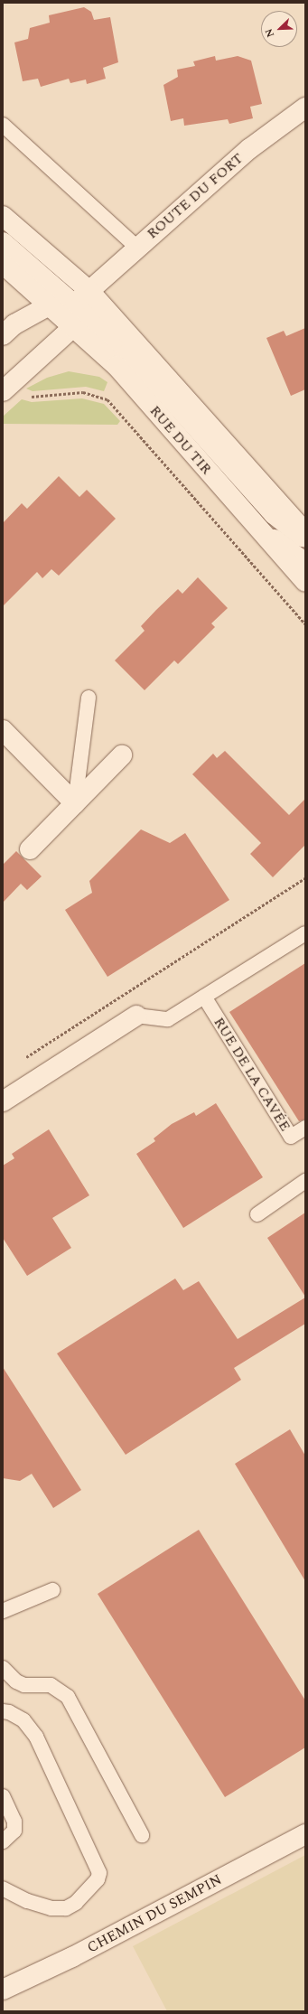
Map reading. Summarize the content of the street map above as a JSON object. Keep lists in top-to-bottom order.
{
  "streets": {
    "street": ["ROUTE DU FORT", "RUE DU TIR", "CHEMIN DU SEMPIN"],
    "lane": ["RUE DE LA CAVÉE"]
  },
  "north": "bottom left"
}
